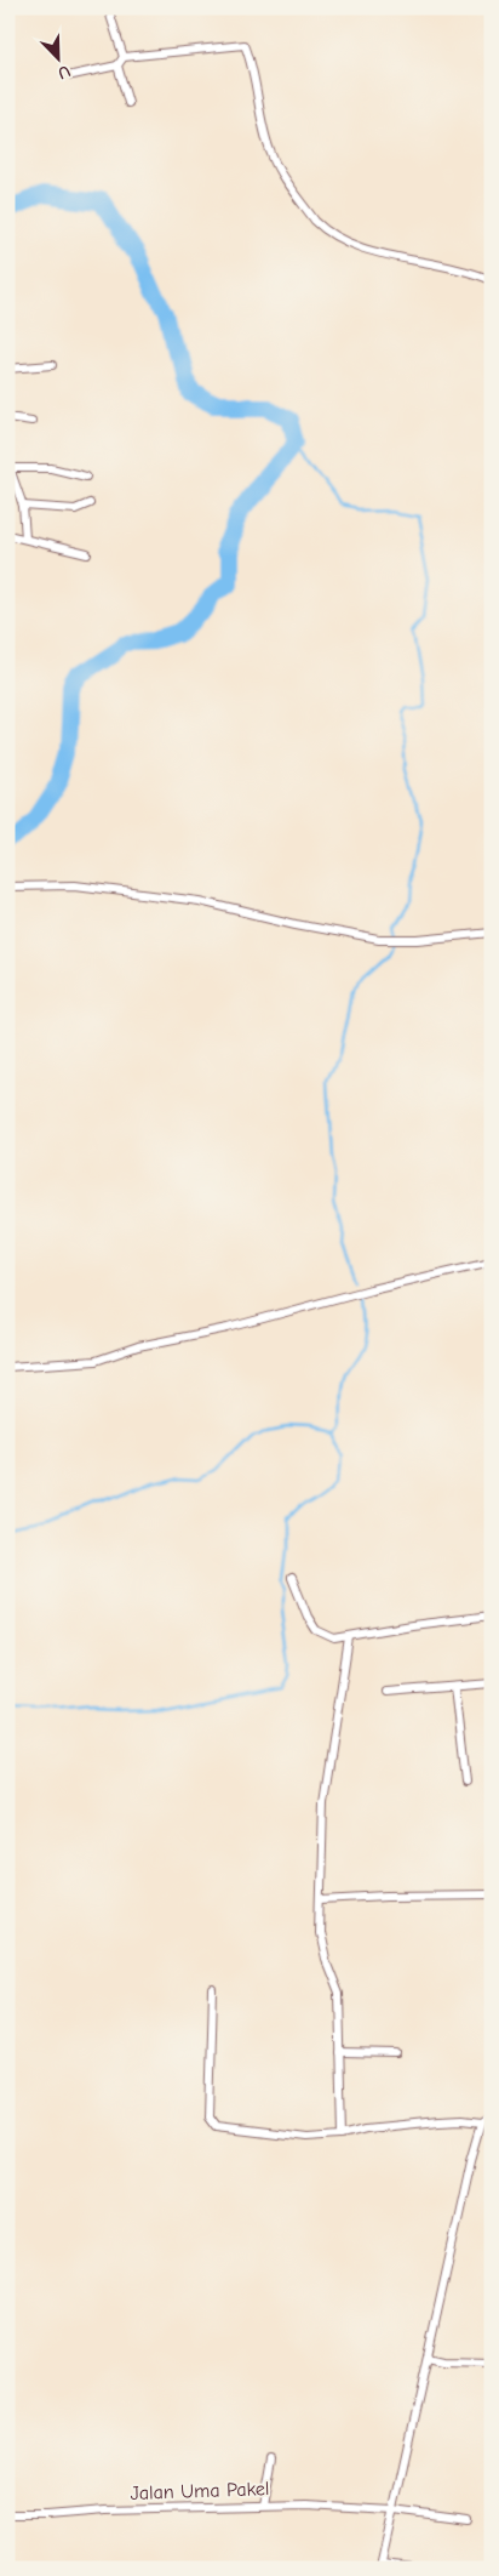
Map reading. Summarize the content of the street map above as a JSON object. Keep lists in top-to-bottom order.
{
  "streets": {
    "street": ["Jalan Uma Pakel"]
  },
  "north": "bottom right"
}
